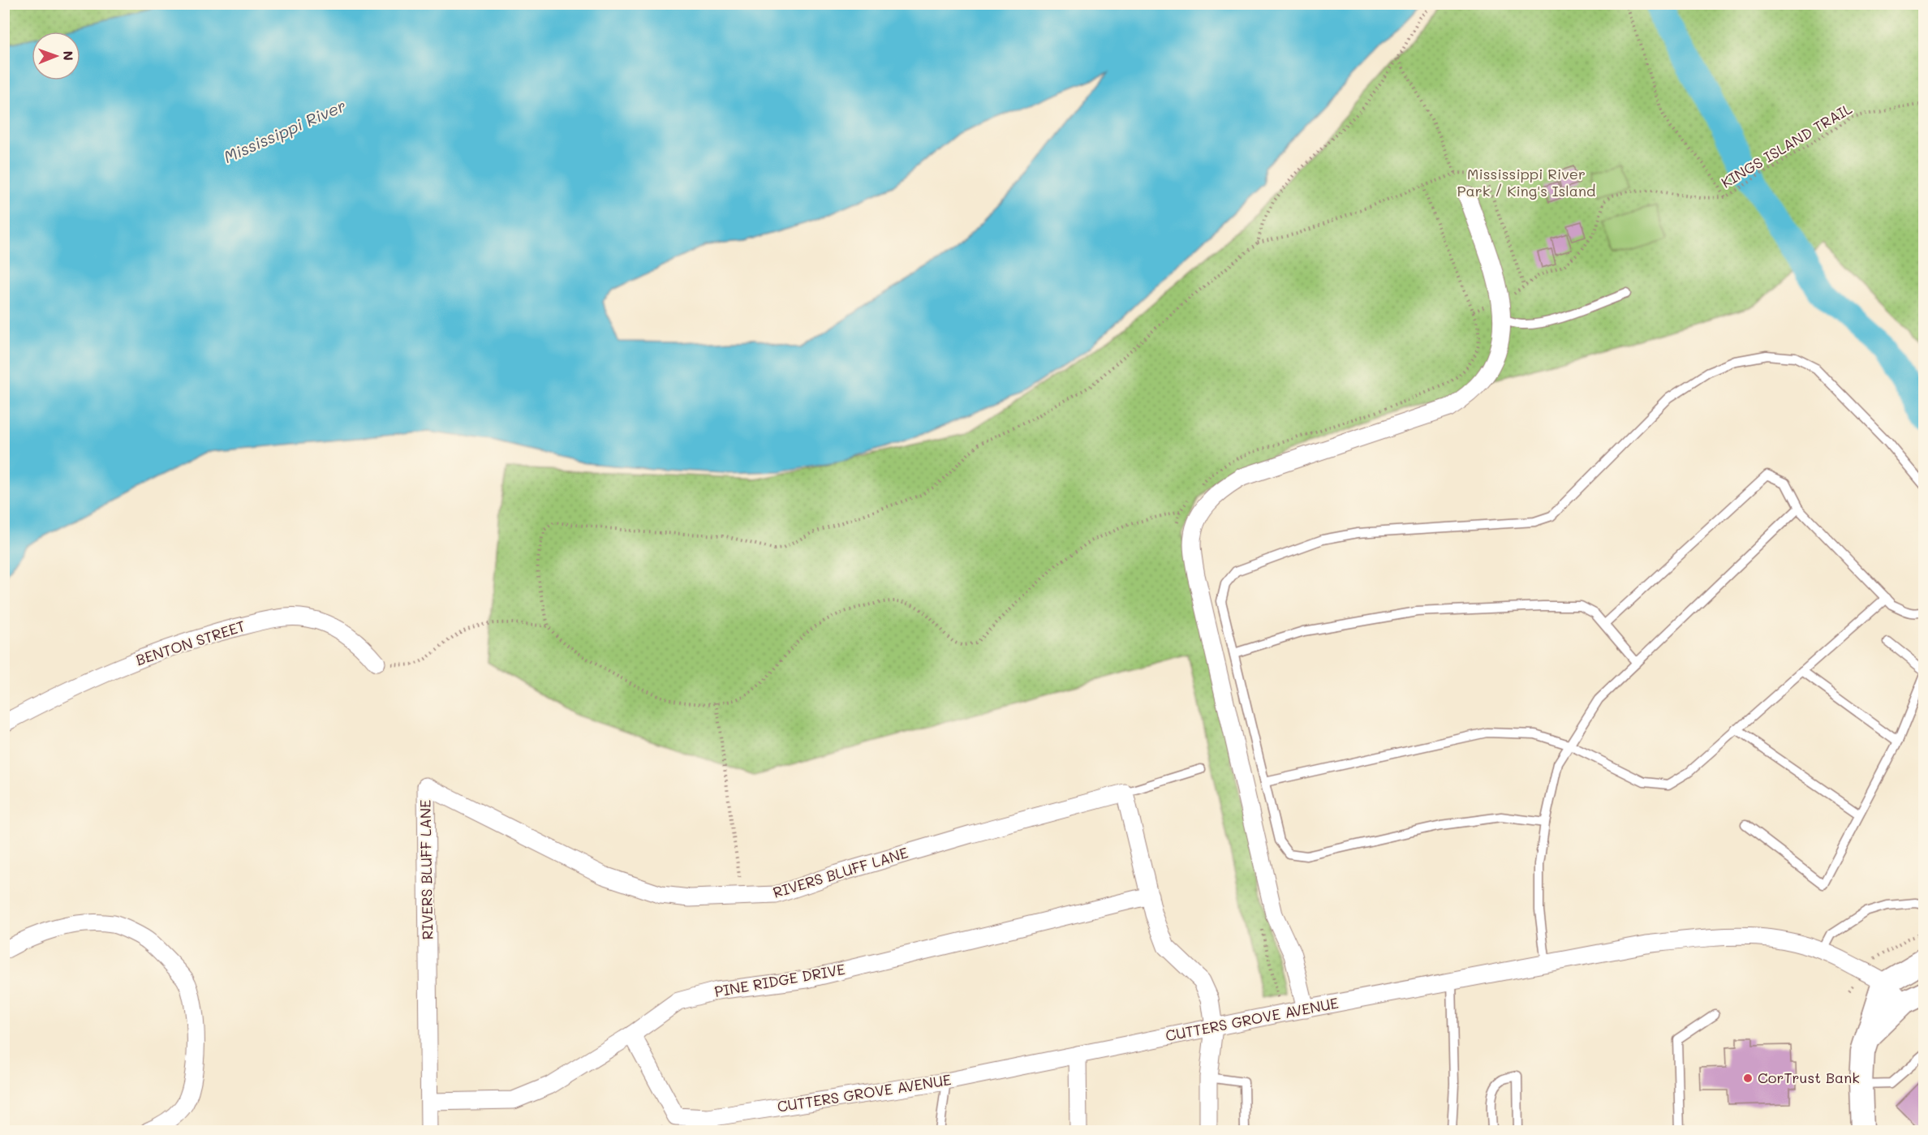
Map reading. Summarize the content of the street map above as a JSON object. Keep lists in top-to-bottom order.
{
  "streets": {
    "street": [
      "BENTON STREET",
      "RIVERS BLUFF LANE",
      "PINE RIDGE DRIVE",
      "CUTTERS GROVE AVENUE"
    ],
    "path": ["KINGS ISLAND TRAIL"]
  },
  "crossings": [
    ["RIVERS BLUFF LANE", "PINE RIDGE DRIVE"],
    ["PINE RIDGE DRIVE", "CUTTERS GROVE AVENUE"]
  ],
  "water": ["Mississippi River"],
  "parks": ["Mississippi River Park / King's Island"],
  "places": ["CorTrust Bank"],
  "north": "right"
}
